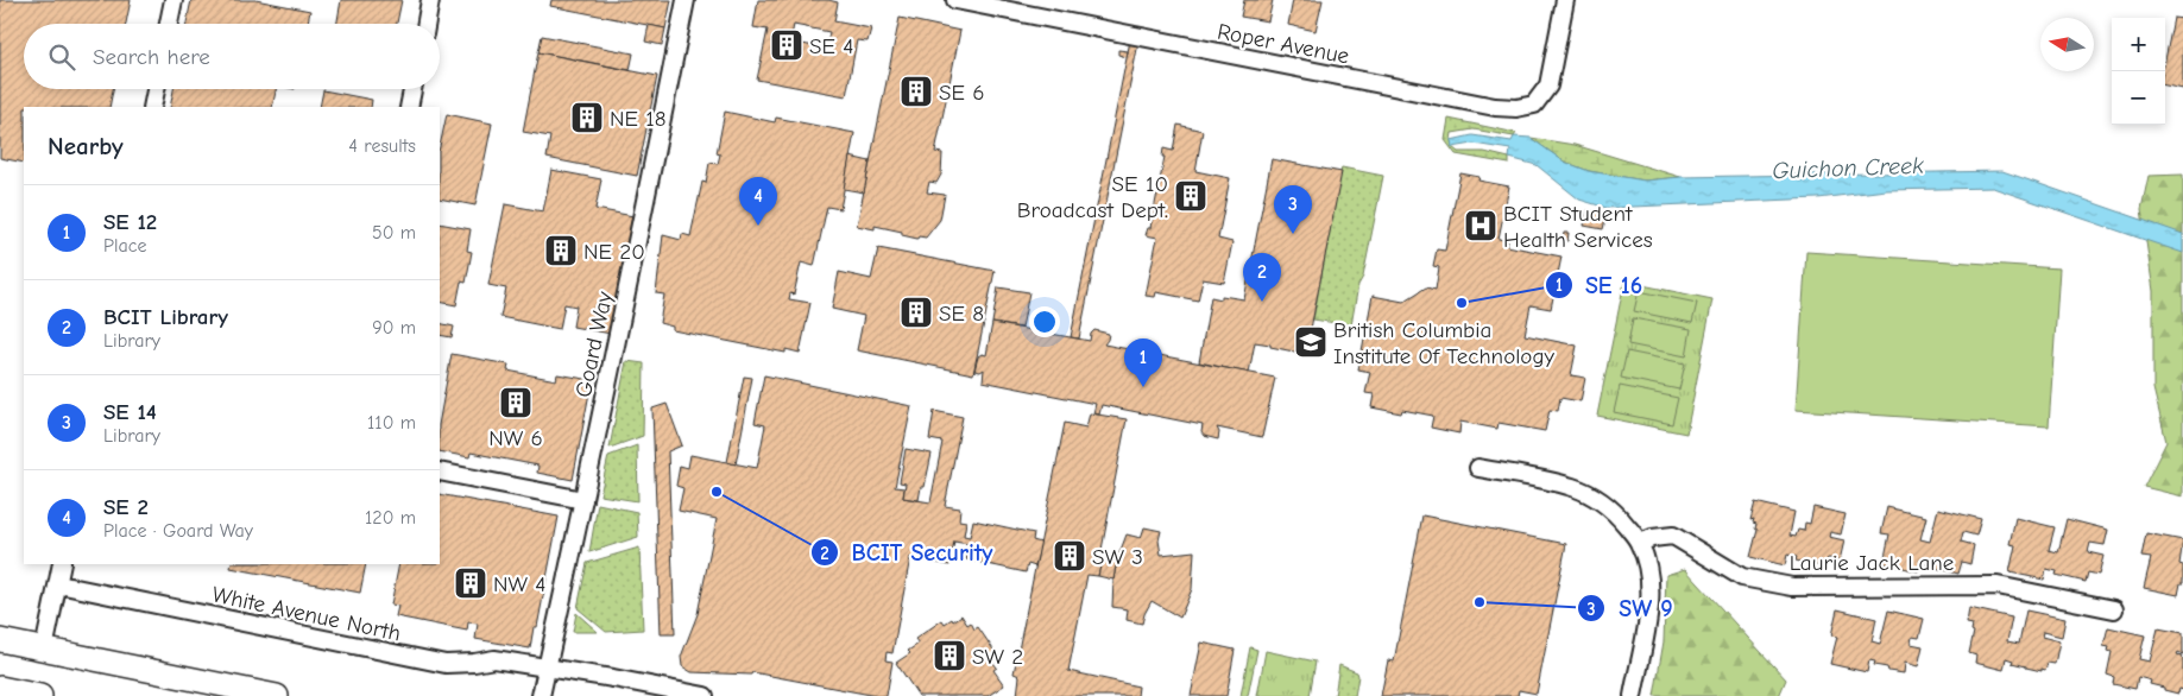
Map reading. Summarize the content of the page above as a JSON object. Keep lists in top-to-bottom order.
{
  "streets": {
    "street": [
      "Roper Avenue",
      "Goard Way",
      "Laurie Jack Lane",
      "White Avenue North"
    ]
  },
  "crossings": [
    ["Goard Way", "White Avenue North"]
  ],
  "water": ["Guichon Creek"],
  "places": {
    "building": [
      "SE 4",
      "SE 6",
      "NE 18",
      "SE 10 Broadcast Dept.",
      "NE 20",
      "SE 8",
      "NW 6",
      "SW 3",
      "NW 4",
      "SW 2"
    ],
    "hospital": ["BCIT Student Health Services"],
    "other": ["SE 16", "BCIT Security", "SW 9"],
    "school or university": ["British Columbia Institute Of Technology"]
  },
  "north": "left",
  "page": {
    "map_buttons": ["+", "−"],
    "search": "Search here",
    "heading": ["Nearby", "4 results"],
    "pins": [
      "4",
      "3",
      "2",
      "1"
    ],
    "list": [
      {
        "mark": "1",
        "name": "SE 12",
        "note": "Place",
        "value": "50 m"
      },
      {
        "mark": "2",
        "name": "BCIT Library",
        "note": "Library",
        "value": "90 m"
      },
      {
        "mark": "3",
        "name": "SE 14",
        "note": "Library",
        "value": "110 m"
      },
      {
        "mark": "4",
        "name": "SE 2",
        "note": "Place · Goard Way",
        "value": "120 m"
      }
    ]
  }
}
